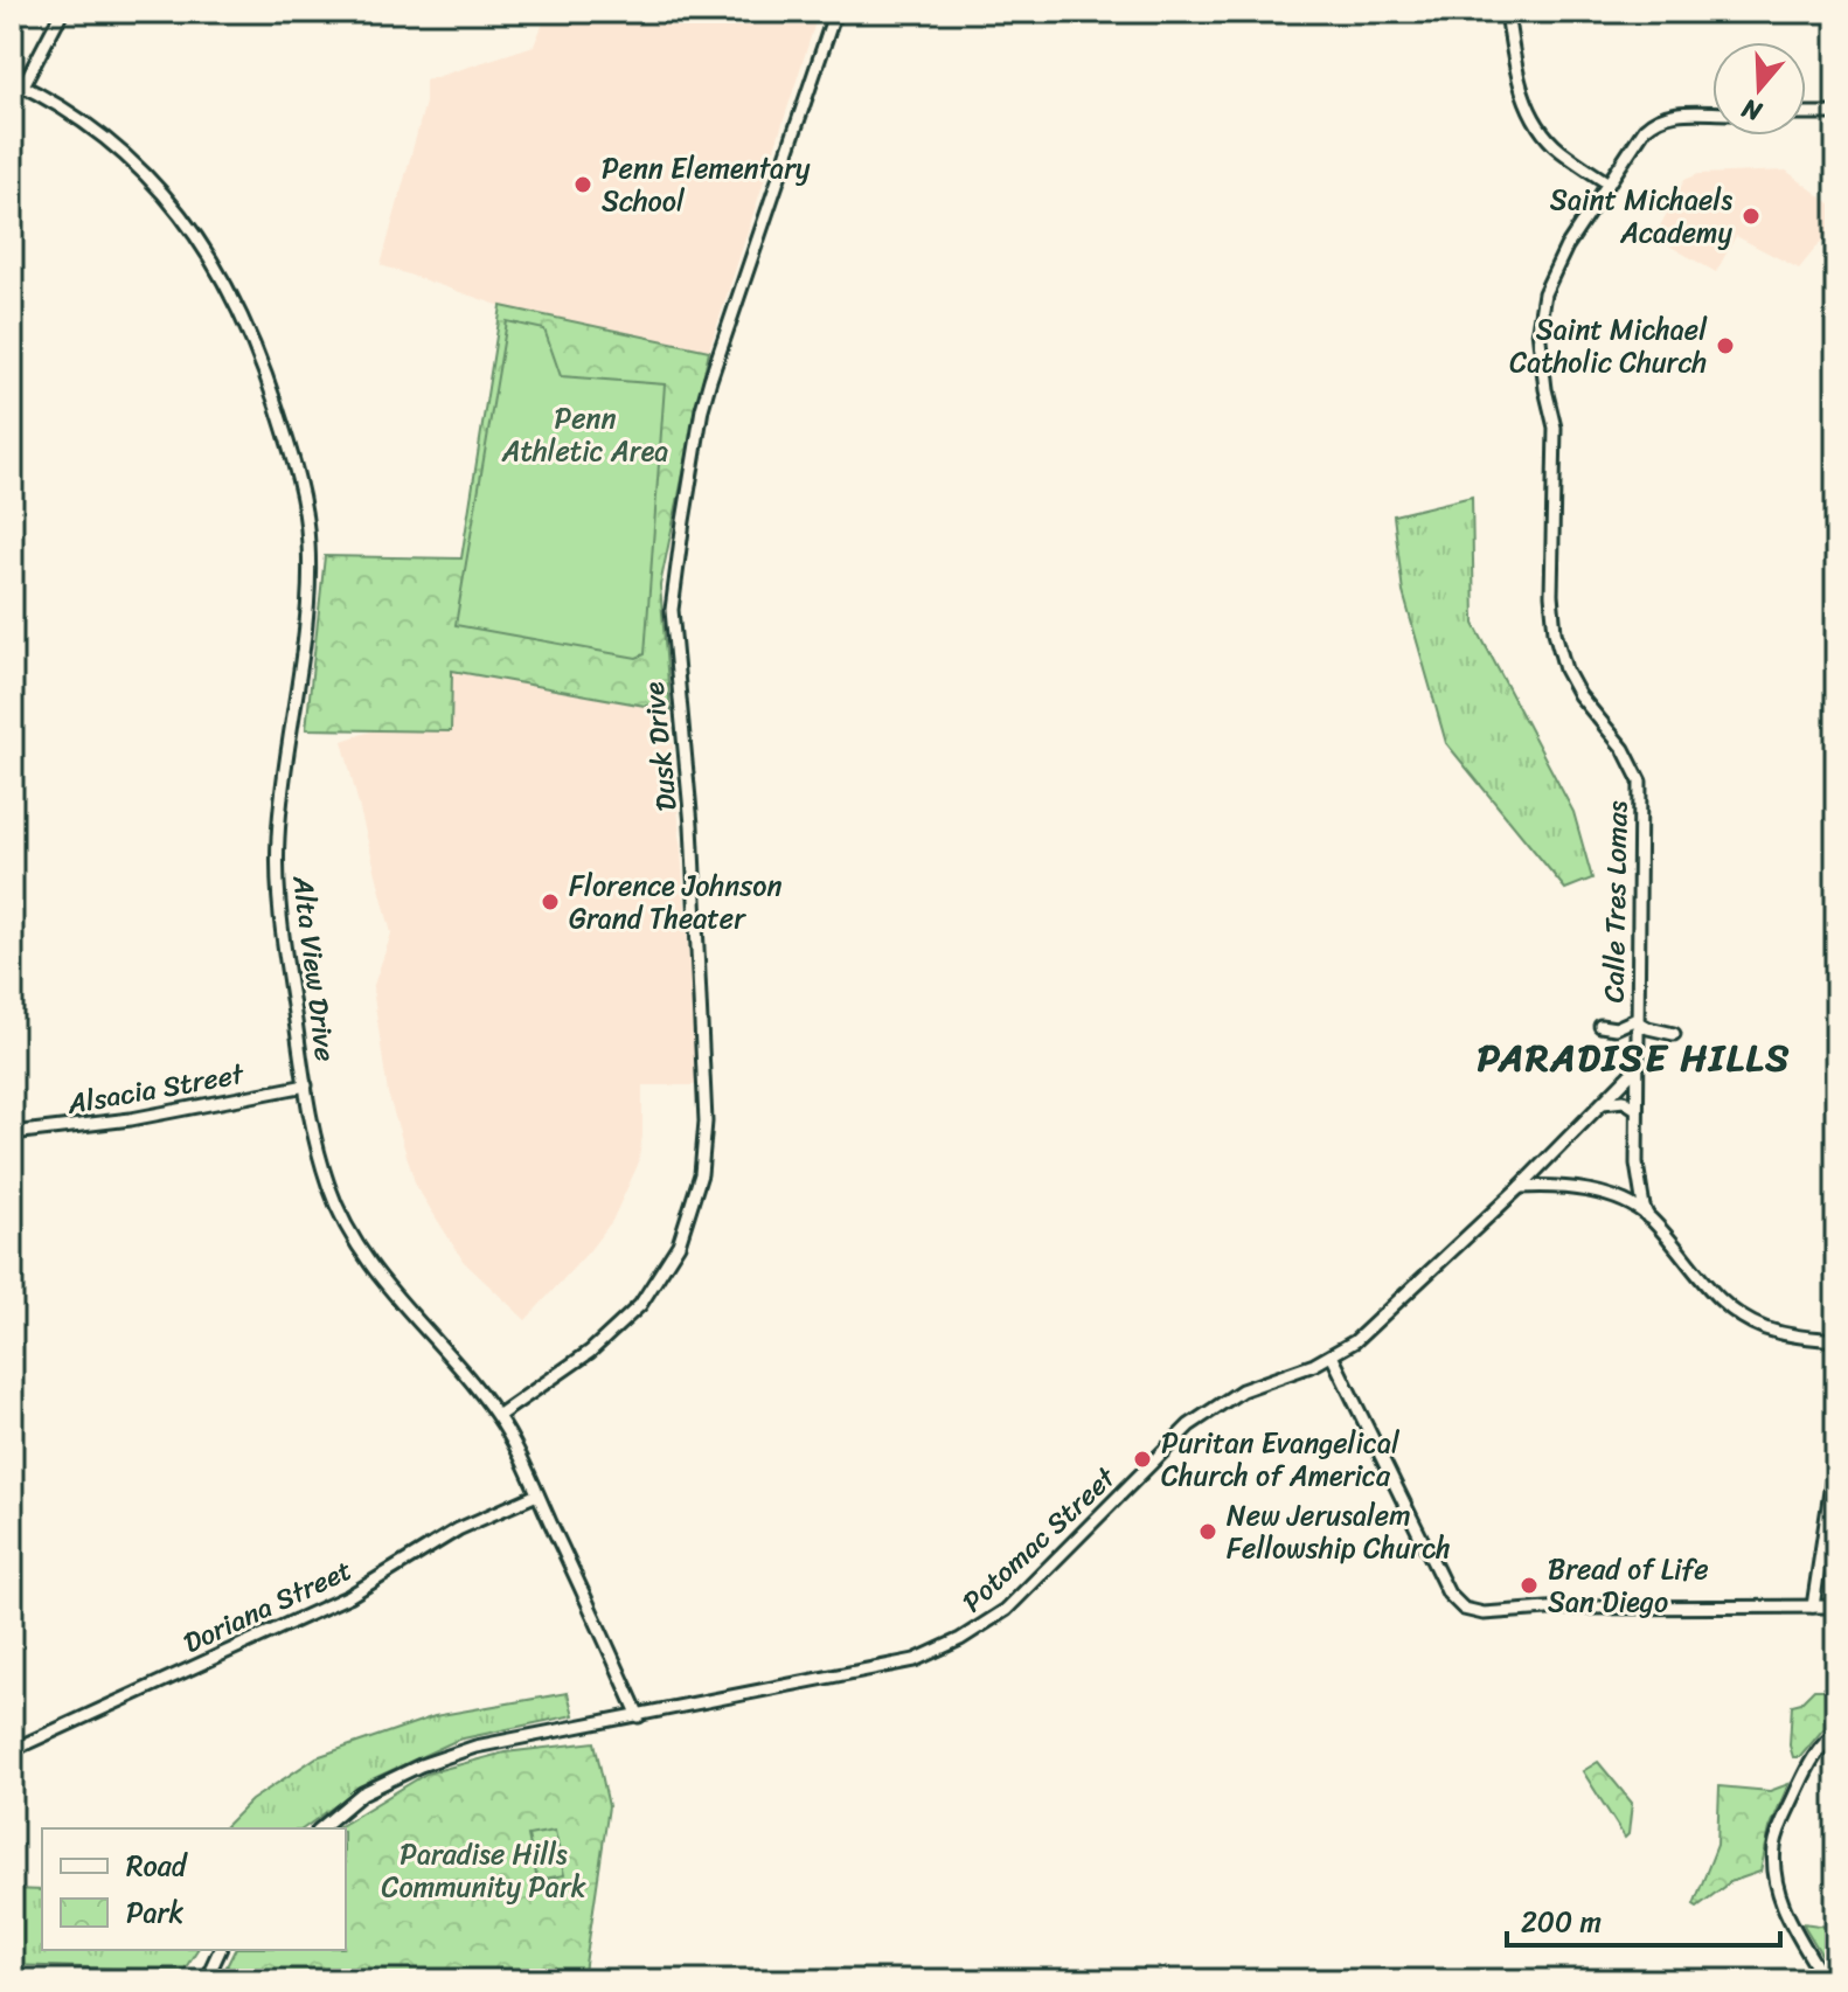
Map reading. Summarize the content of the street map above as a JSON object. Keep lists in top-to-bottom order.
{
  "streets": {
    "street": [
      "Dusk Drive",
      "Calle Tres Lomas",
      "Alta View Drive",
      "Alsacia Street",
      "Potomac Street",
      "Doriana Street"
    ]
  },
  "crossings": [
    ["Dusk Drive", "Alta View Drive"],
    ["Calle Tres Lomas", "Potomac Street"],
    ["Alta View Drive", "Alsacia Street"],
    ["Alta View Drive", "Potomac Street"],
    ["Alta View Drive", "Doriana Street"]
  ],
  "districts": ["PARADISE HILLS"],
  "parks": ["Penn Athletic Area", "Paradise Hills Community Park"],
  "places": [
    "Penn Elementary School",
    "Saint Michaels Academy",
    "Saint Michael Catholic Church",
    "Florence Johnson Grand Theater",
    "Puritan Evangelical Church of America",
    "New Jerusalem Fellowship Church",
    "Bread of Life San Diego"
  ],
  "legend": ["Road", "Park"],
  "scale_bar": "200 m",
  "north": "bottom"
}
